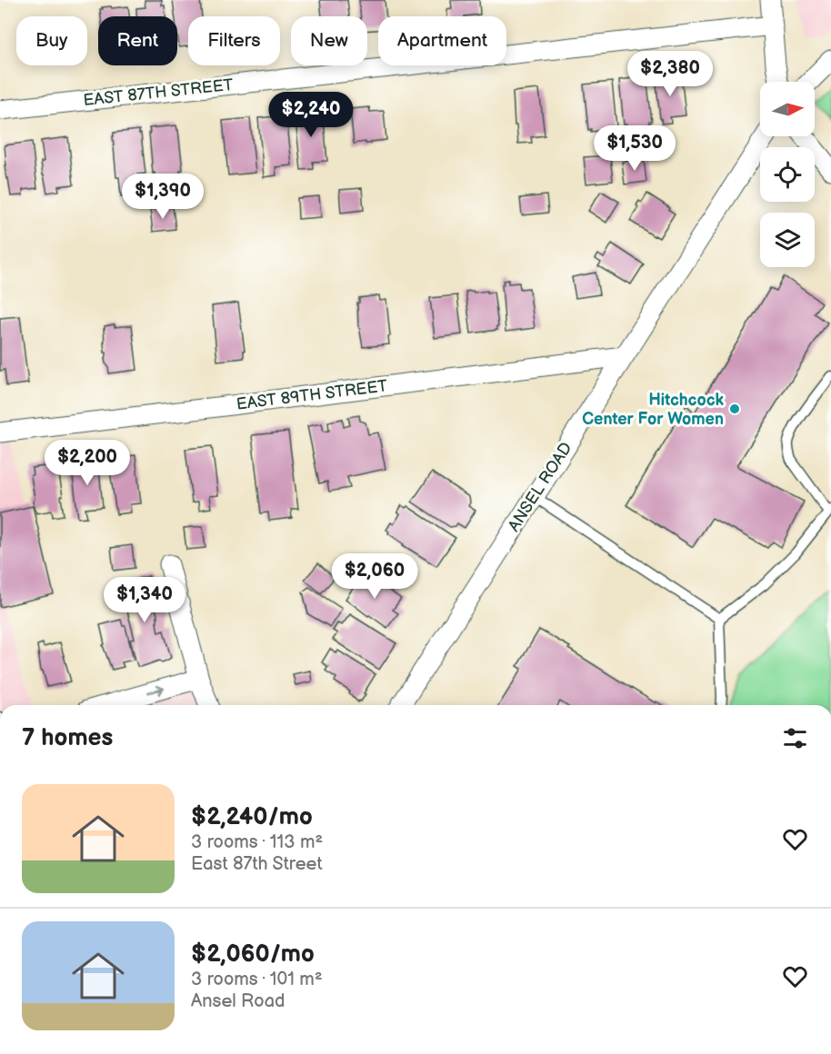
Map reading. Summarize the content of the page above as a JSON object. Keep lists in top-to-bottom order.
{
  "streets": {
    "street": ["EAST 87TH STREET", "EAST 89TH STREET", "ANSEL ROAD"]
  },
  "crossings": [
    ["EAST 89TH STREET", "ANSEL ROAD"]
  ],
  "places": ["Hitchcock Center For Women"],
  "north": "right",
  "page": {
    "chip": [
      "Buy",
      "Rent",
      "Filters",
      "New",
      "Apartment"
    ],
    "price": [
      "$2,380",
      "$2,240",
      "$1,530",
      "$1,390",
      "$2,200",
      "$2,060",
      "$1,340"
    ],
    "heading": "7 homes",
    "list": [
      {
        "name": "$2,240/mo",
        "note": "3 rooms · 113 m² · East 87th Street"
      },
      {
        "name": "$2,060/mo",
        "note": "3 rooms · 101 m² · Ansel Road"
      }
    ]
  }
}
